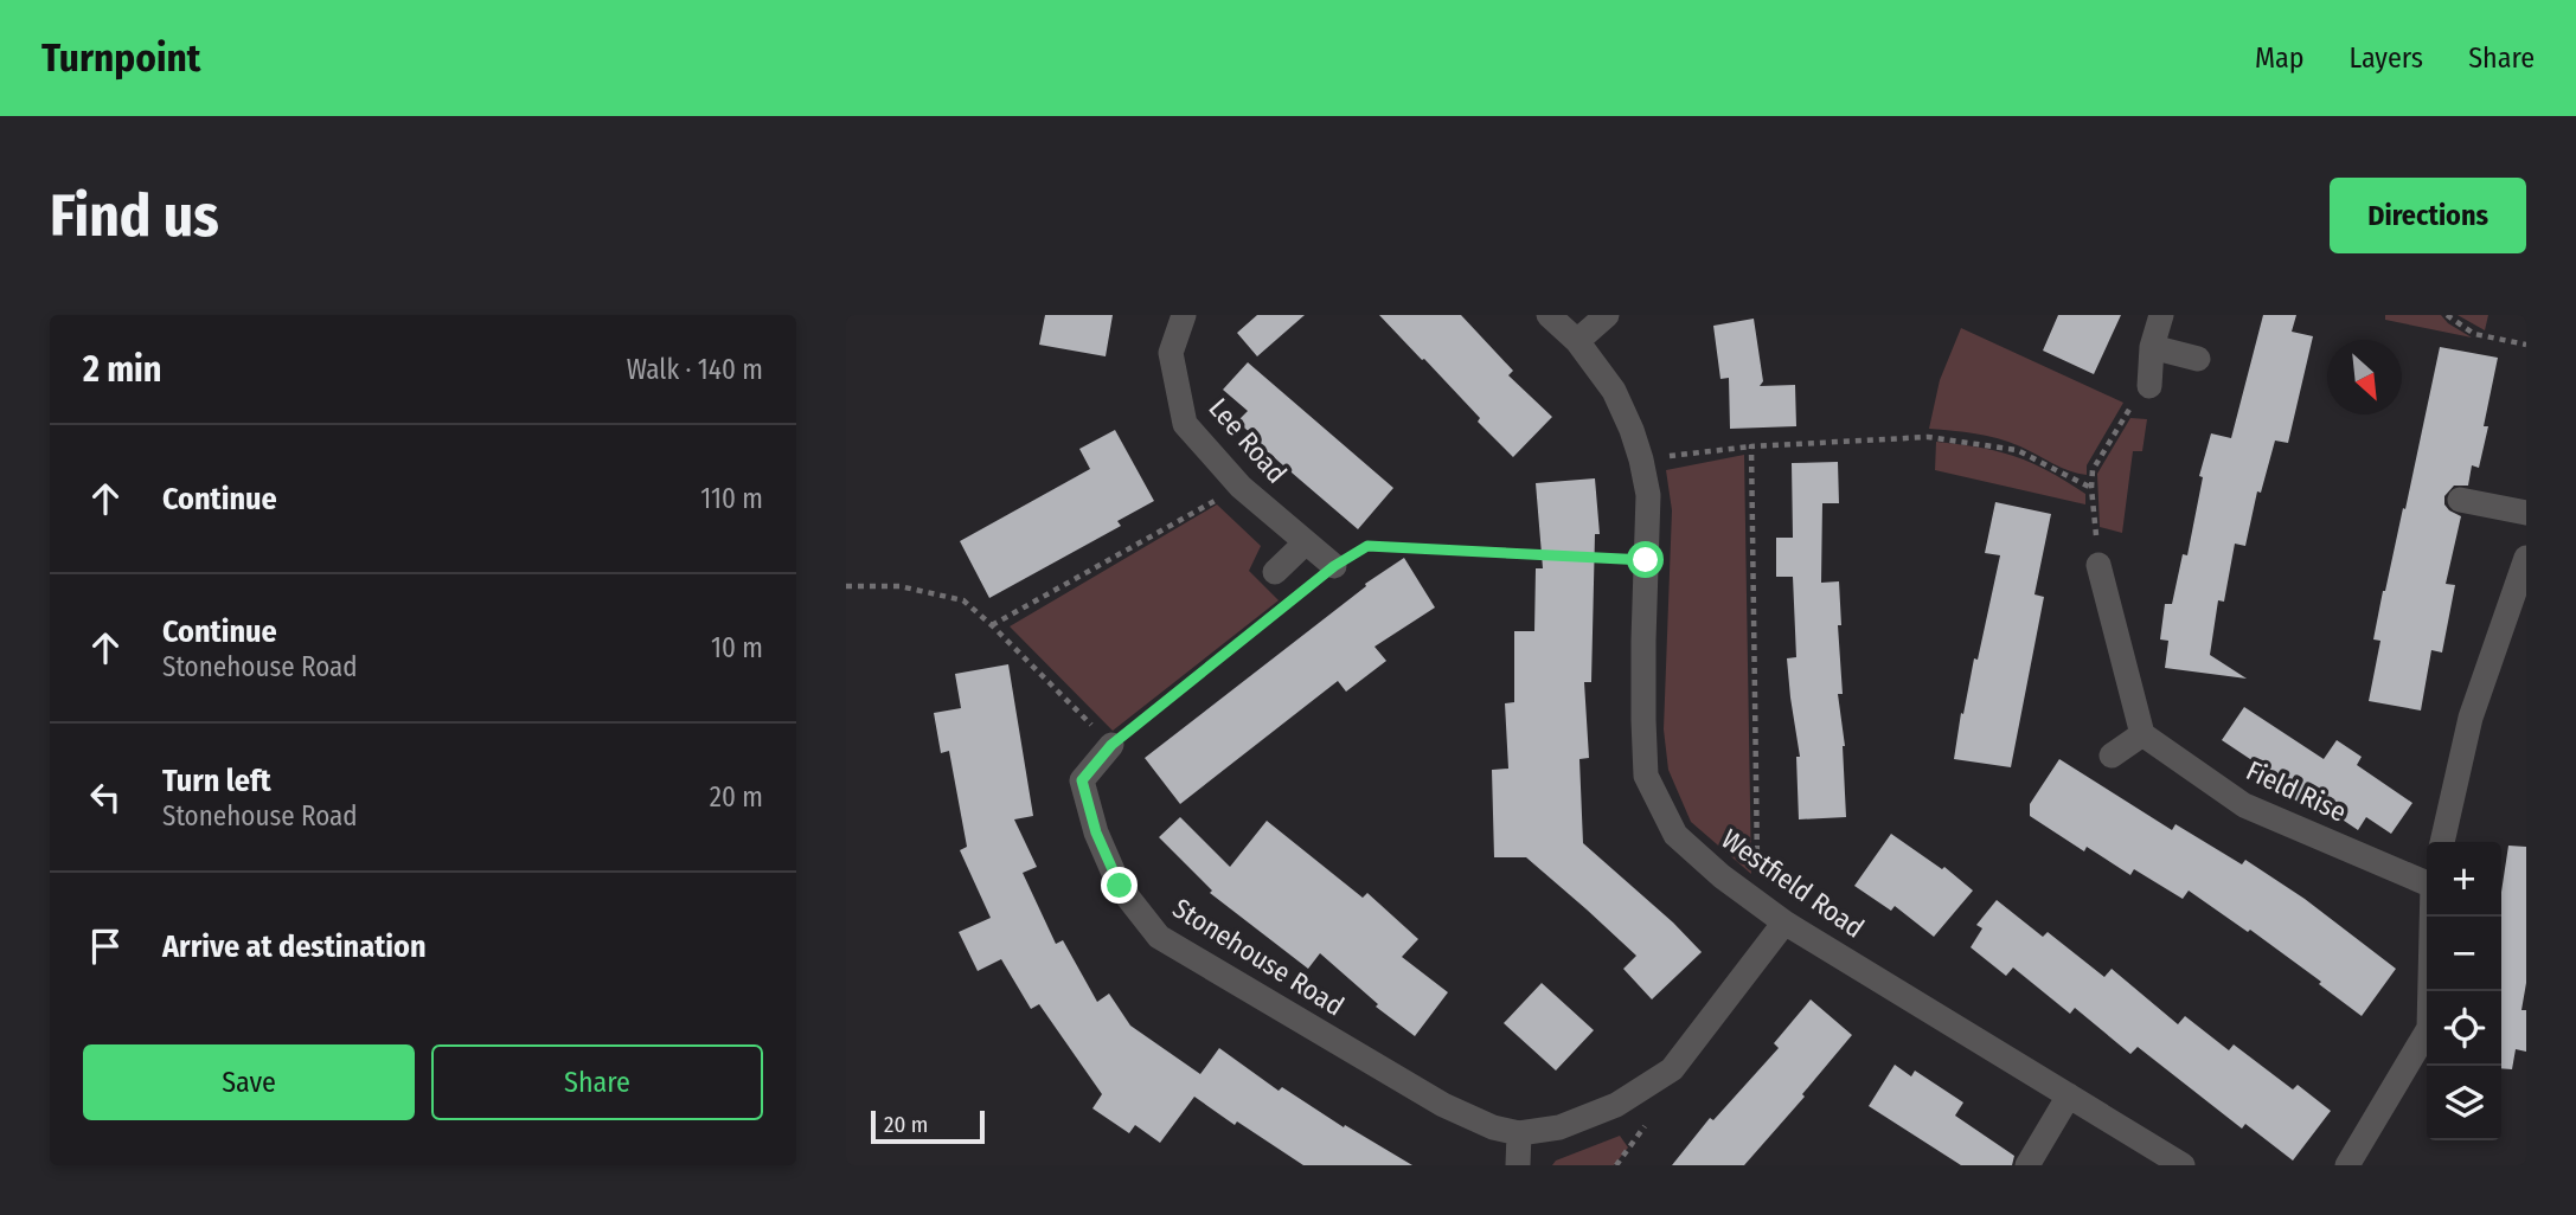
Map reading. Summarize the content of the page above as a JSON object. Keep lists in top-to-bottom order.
{
  "streets": {
    "street": [
      "Lee Road",
      "Field Rise",
      "Westfield Road",
      "Stonehouse Road"
    ]
  },
  "crossings": [
    ["Westfield Road", "Stonehouse Road"]
  ],
  "scale_bar": "20 m",
  "north": "bottom right",
  "page": {
    "header": "Turnpoint",
    "nav": ["Map", "Layers", "Share"],
    "buttons": [
      "Directions",
      ["Save", "Share"]
    ],
    "title": "Find us",
    "heading": ["2 min", "Walk · 140 m"],
    "list": [
      ["Continue", "110 m"],
      ["Continue", "Stonehouse Road", "10 m"],
      ["Turn left", "Stonehouse Road", "20 m"],
      "Arrive at destination"
    ],
    "map_buttons": ["+", "−"],
    "scale": "20 m"
  }
}
